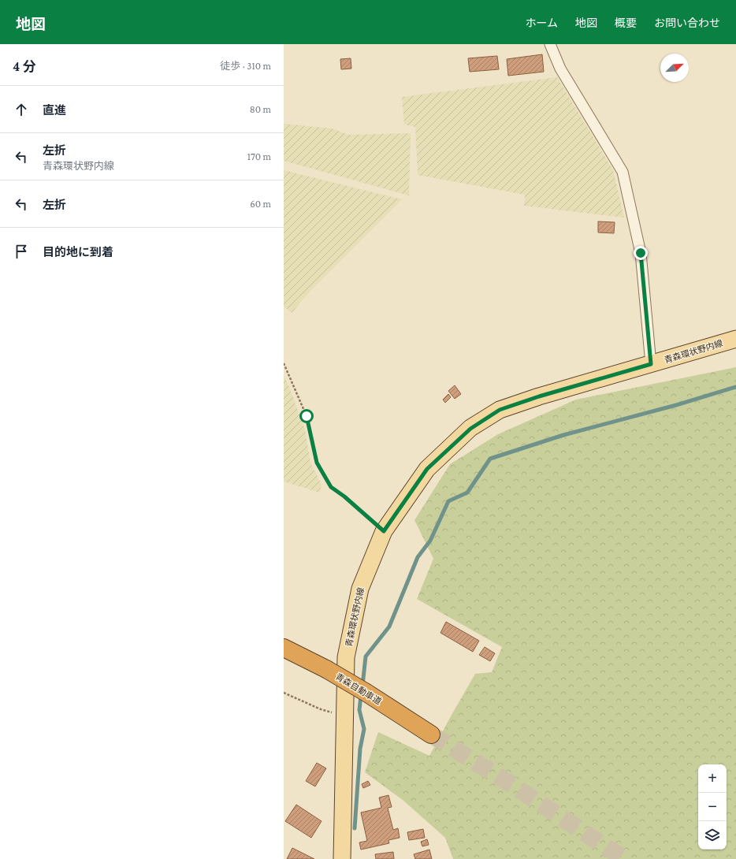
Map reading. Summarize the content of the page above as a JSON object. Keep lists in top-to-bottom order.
{
  "streets": {
    "highway": ["青森自動車道"],
    "main road": ["青森環状野内線"]
  },
  "north": "top right",
  "page": {
    "header": "地図",
    "nav": [
      "ホーム",
      "地図",
      "概要",
      "お問い合わせ"
    ],
    "heading": ["4 分", "徒歩 · 310 m"],
    "list": [
      ["直進", "80 m"],
      ["左折", "青森環状野内線", "170 m"],
      ["左折", "60 m"],
      "目的地に到着"
    ],
    "map_buttons": ["+", "−"]
  }
}
